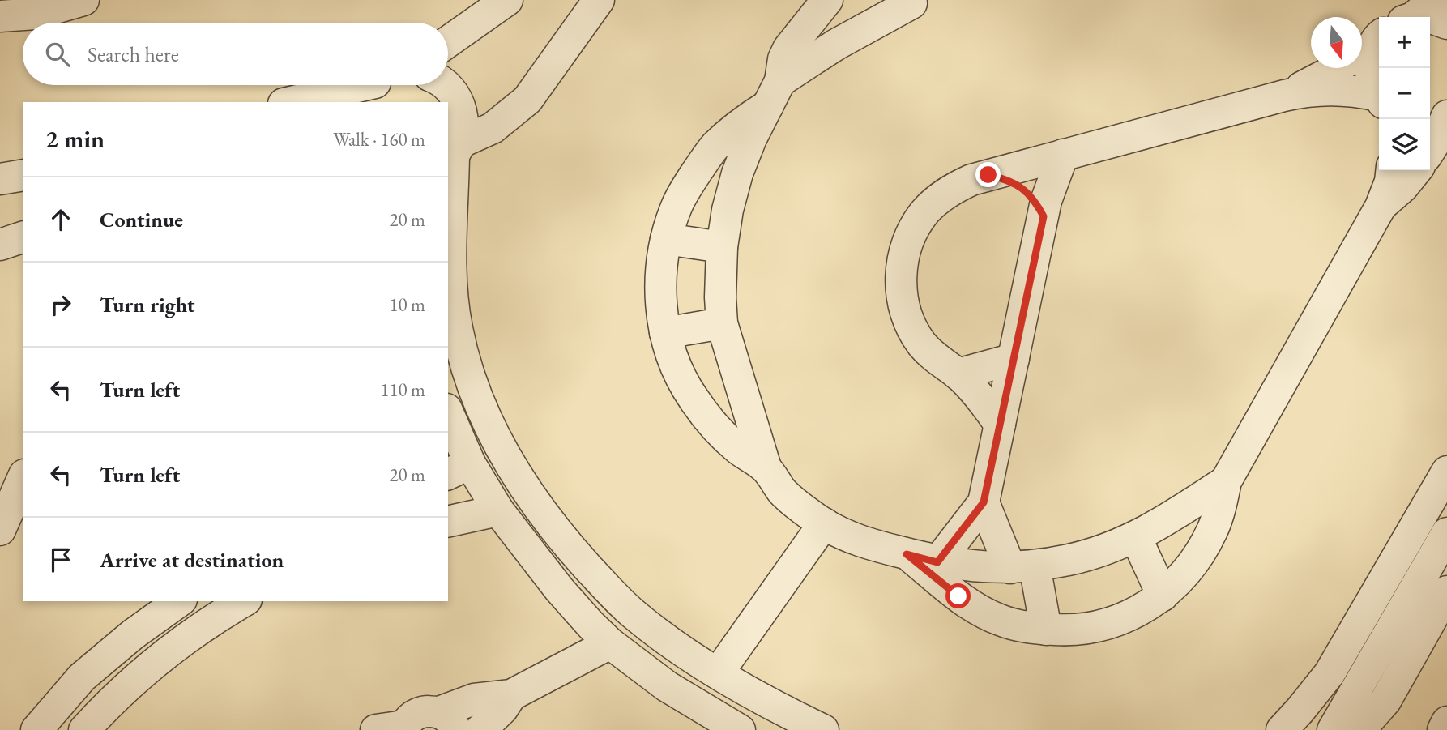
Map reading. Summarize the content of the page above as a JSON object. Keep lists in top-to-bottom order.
{
  "north": "bottom",
  "page": {
    "map_buttons": ["+", "−"],
    "search": "Search here",
    "heading": ["2 min", "Walk · 160 m"],
    "list": [
      ["Continue", "20 m"],
      ["Turn right", "10 m"],
      ["Turn left", "110 m"],
      ["Turn left", "20 m"],
      "Arrive at destination"
    ]
  }
}
